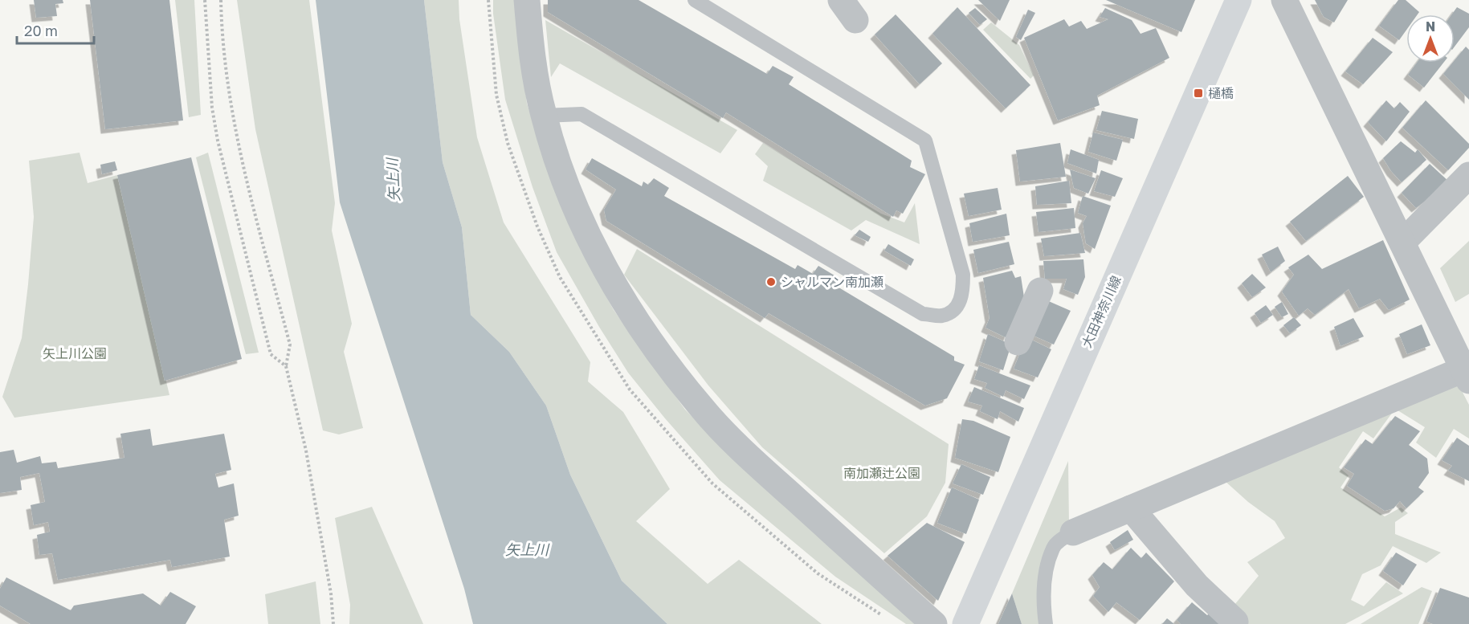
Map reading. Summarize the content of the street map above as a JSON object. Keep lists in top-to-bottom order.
{
  "streets": {
    "main road": ["大田神奈川線"]
  },
  "water": ["矢上川"],
  "parks": ["矢上川公園", "南加瀬辻公園"],
  "places": {
    "transit": ["樋橋"],
    "other": ["シャルマン南加瀬"]
  },
  "scale_bar": "20 m",
  "north": "top"
}
